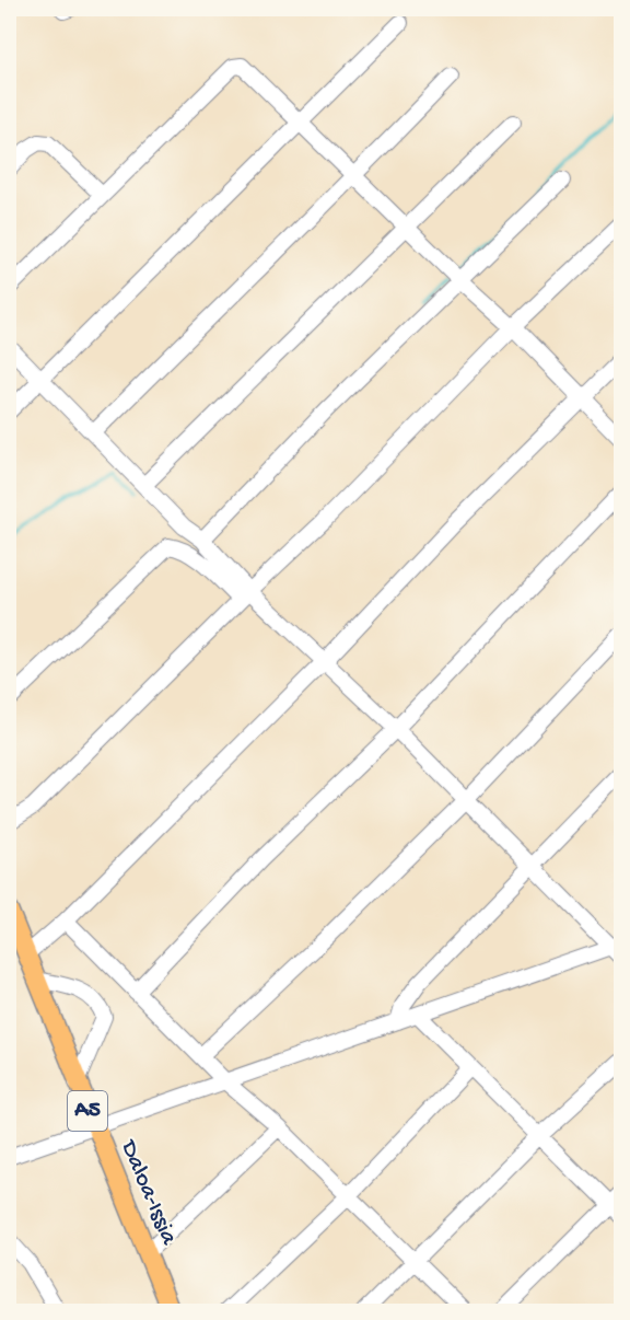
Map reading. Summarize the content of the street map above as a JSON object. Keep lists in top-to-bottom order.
{
  "streets": {
    "main road": ["A5", "Daloa-Issia"]
  }
}
